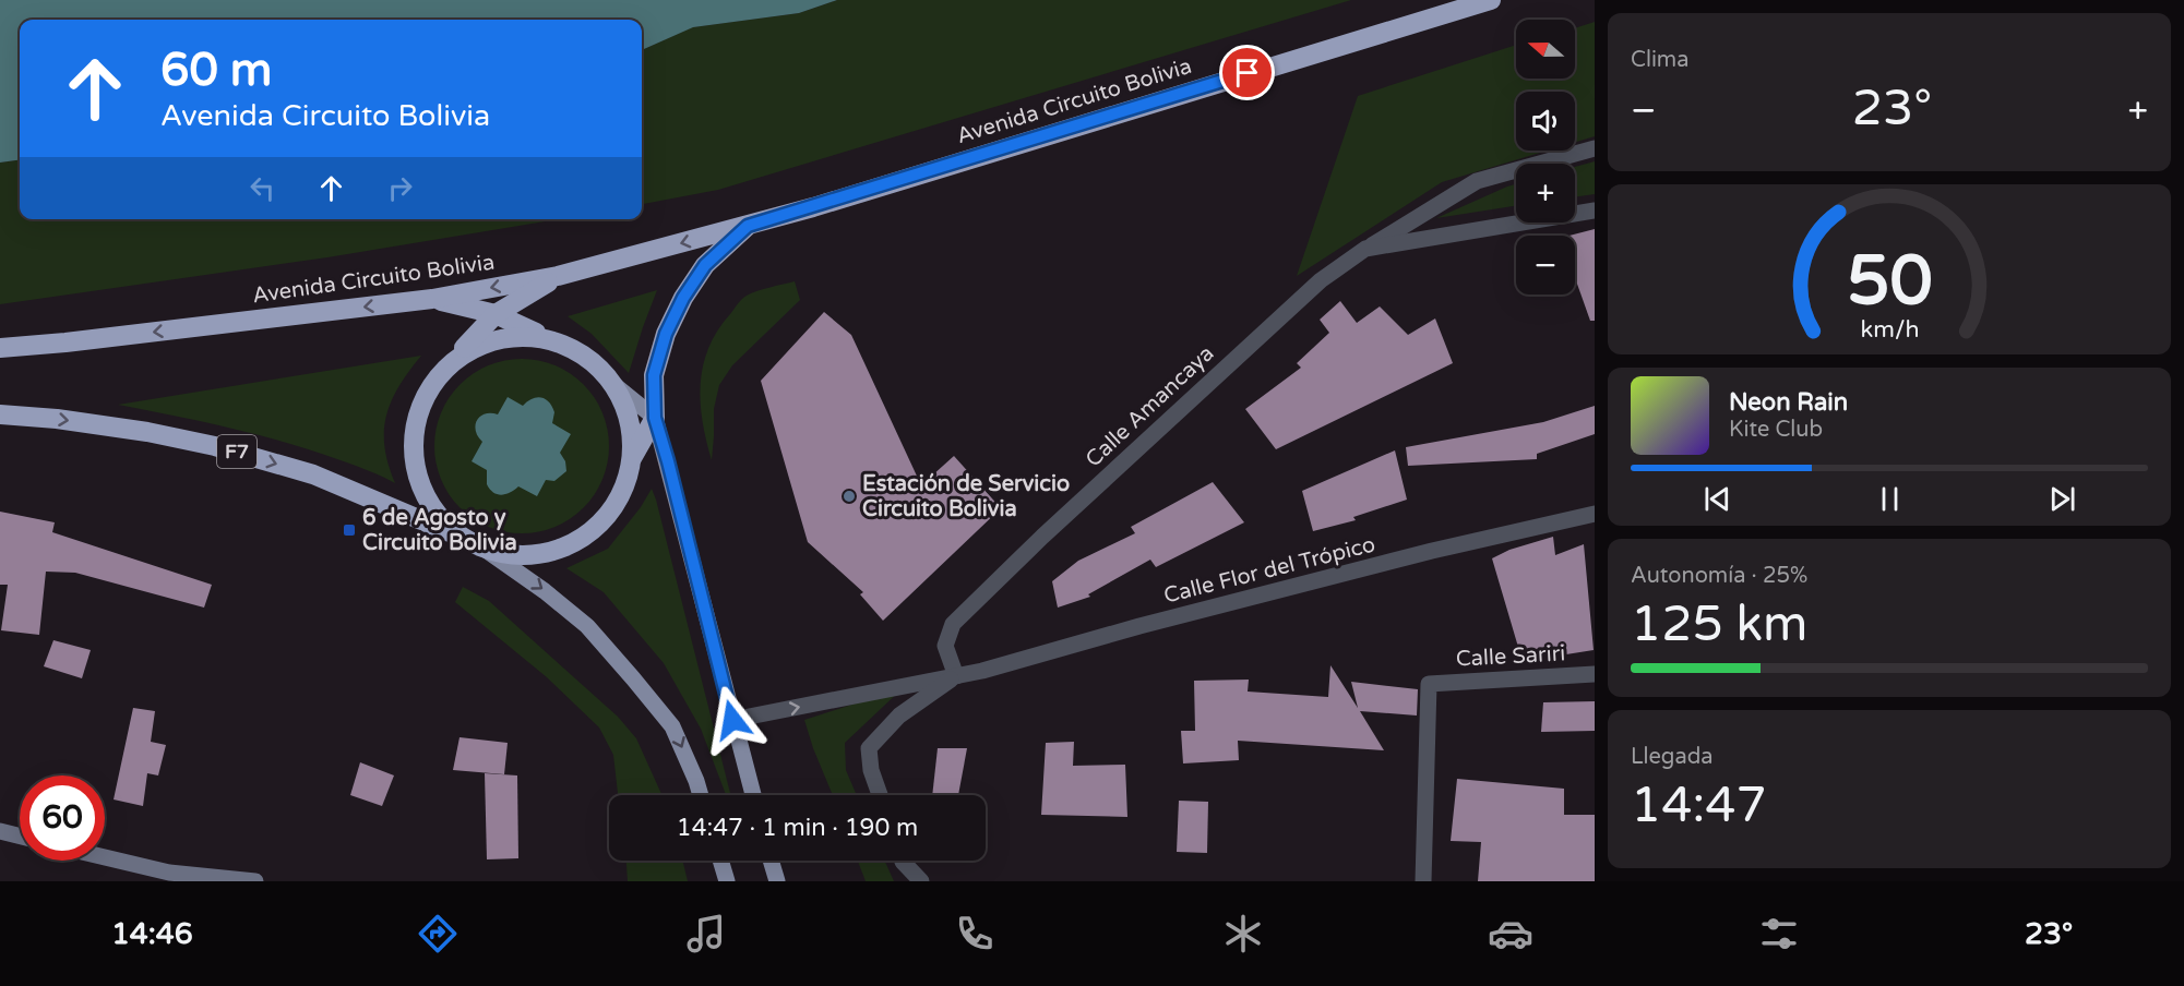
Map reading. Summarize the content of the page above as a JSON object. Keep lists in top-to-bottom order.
{
  "streets": {
    "highway": ["Avenida Circuito Bolivia", "F7"],
    "street": ["Calle Amancaya", "Calle Flor del Trópico", "Calle Sariri"]
  },
  "crossings": [
    ["Avenida Circuito Bolivia", "F7"],
    ["Calle Amancaya", "Calle Flor del Trópico"]
  ],
  "places": {
    "other": ["Estación de Servicio Circuito Bolivia"],
    "transit": ["6 de Agosto y Circuito Bolivia"]
  },
  "north": "left",
  "page": {
    "tile": [
      "Clima",
      ["Autonomía · 25%", "125 km"],
      ["Llegada", "14:47"]
    ],
    "map_buttons": ["+", "−"],
    "turn": ["60 m", "Avenida Circuito Bolivia"],
    "heat": ["−", "23°", "+"],
    "song": ["Neon Rain", "Kite Club"],
    "limit": "60",
    "trip": "14:47 · 1 min · 190 m",
    "tabs": ["14:46", "23°"],
    "gauge": ["50", "km/h"]
  }
}
